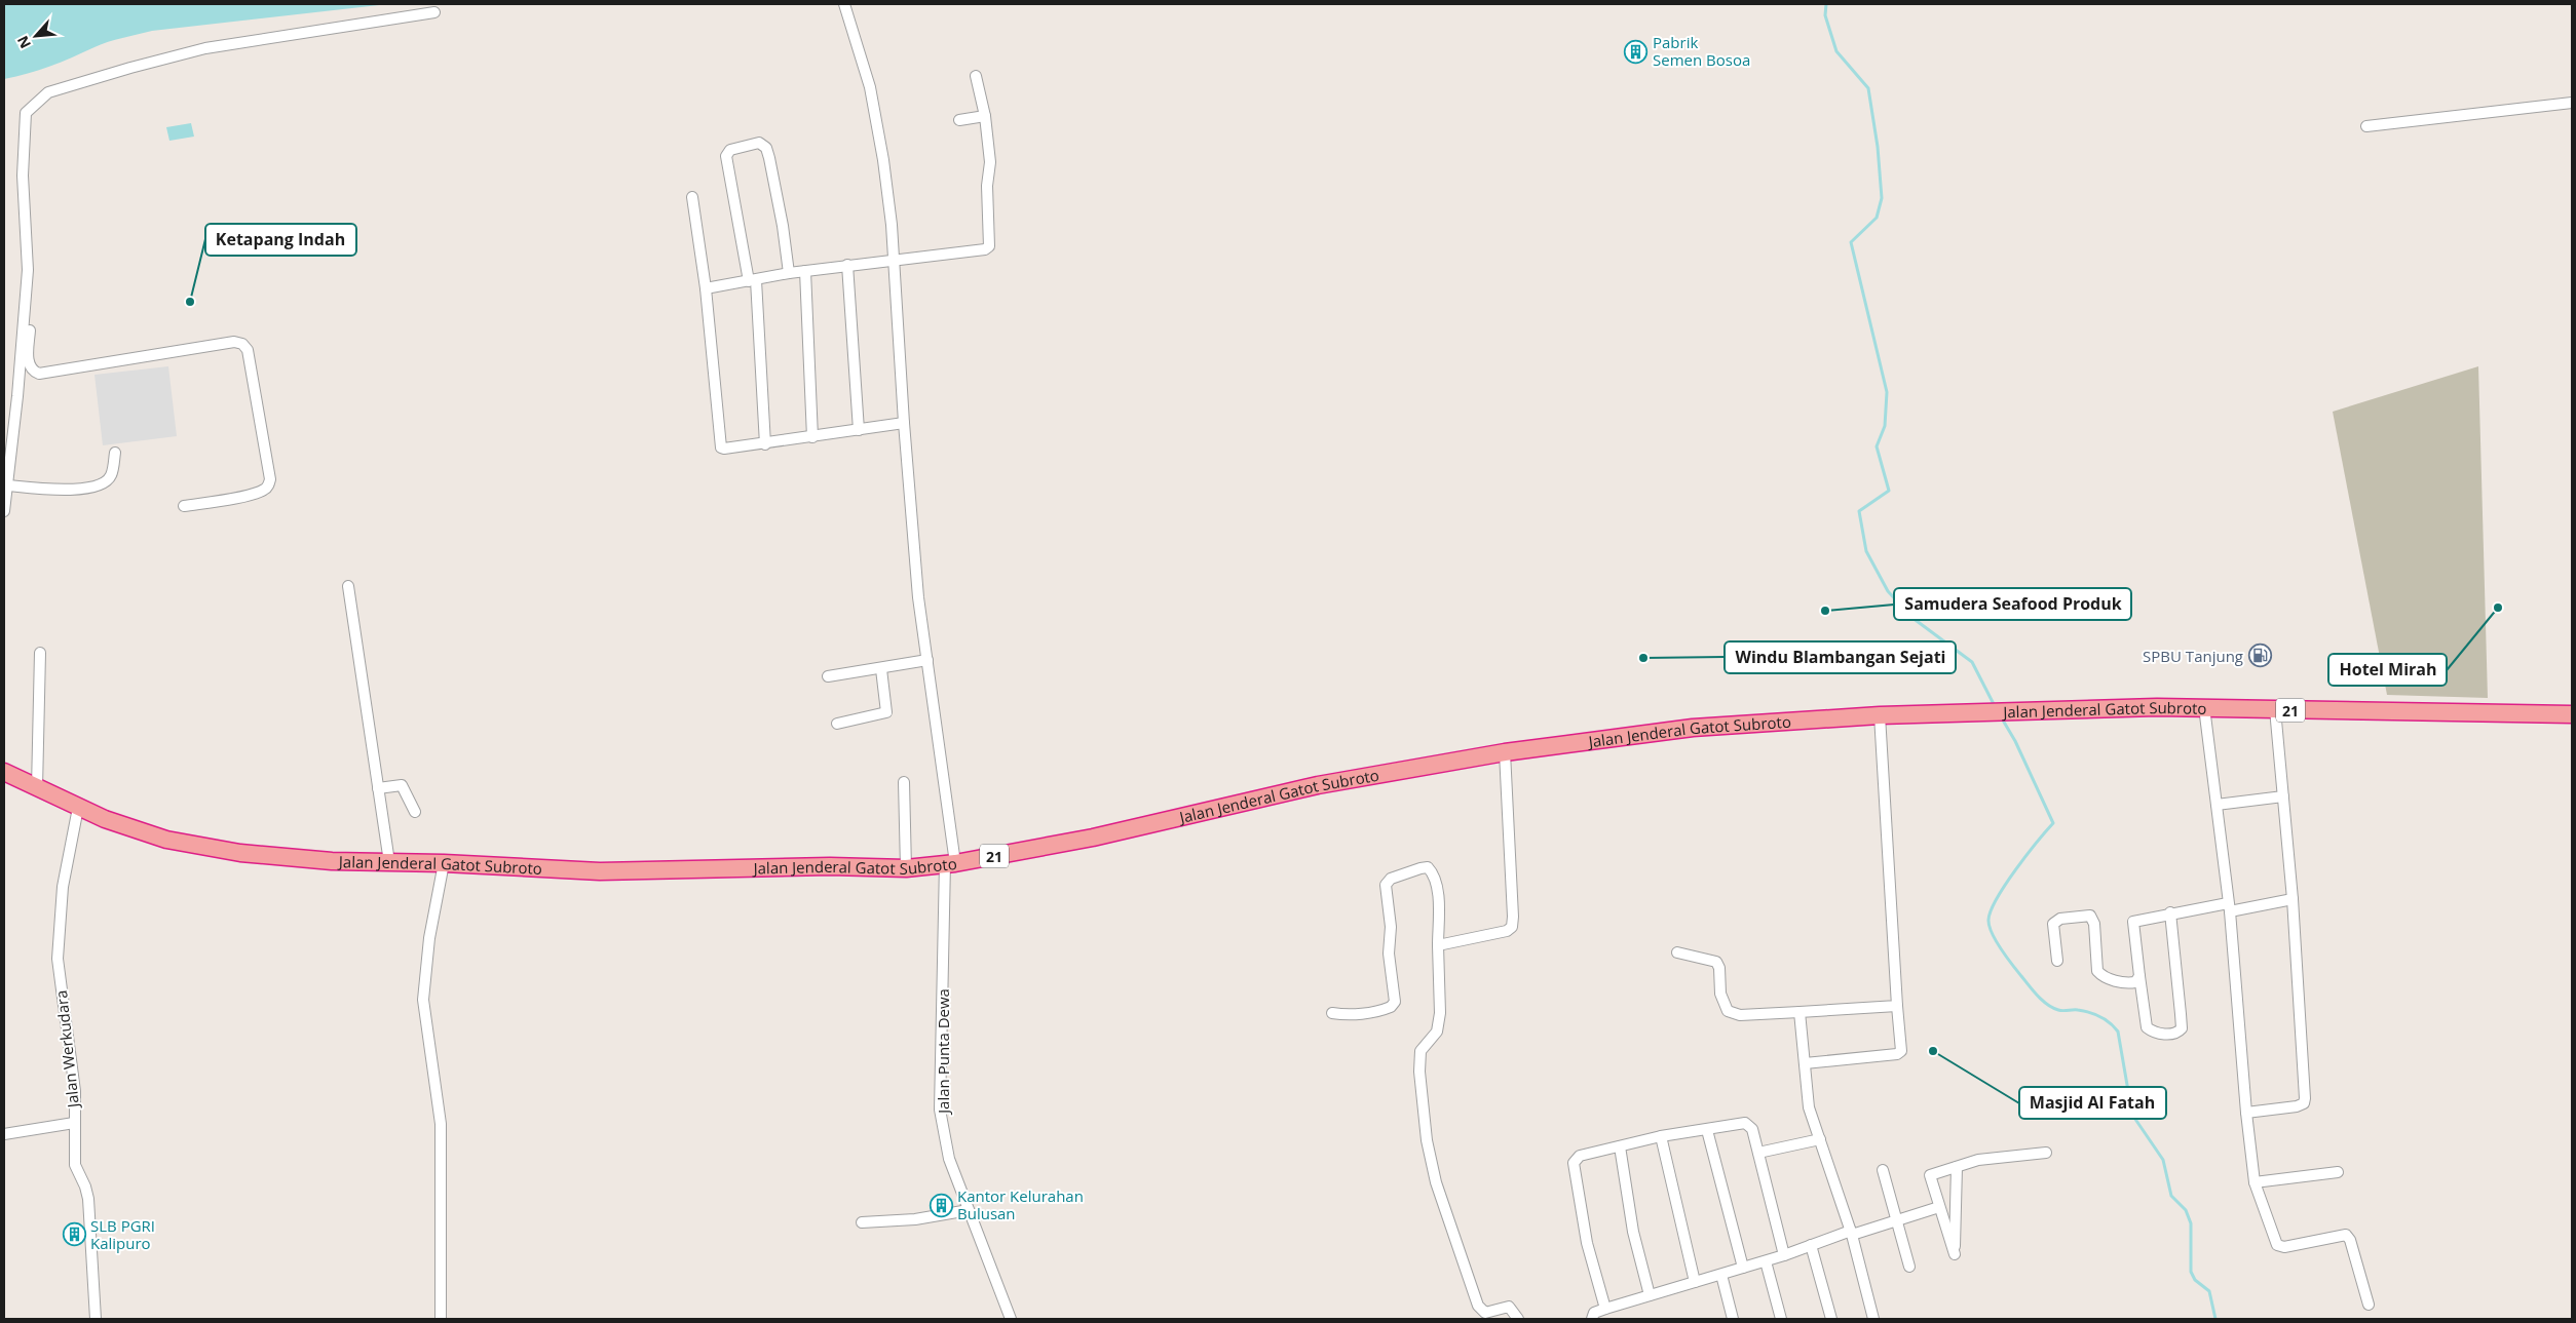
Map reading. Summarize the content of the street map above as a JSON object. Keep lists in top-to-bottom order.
{
  "streets": {
    "highway": ["Jalan Jenderal Gatot Subroto", "21"],
    "street": ["Jalan Werkudara", "Jalan Punta Dewa"]
  },
  "crossings": [
    ["Jalan Jenderal Gatot Subroto", "Jalan Werkudara"],
    ["Jalan Jenderal Gatot Subroto", "Jalan Punta Dewa"]
  ],
  "places": {
    "building": ["Pabrik Semen Bosoa", "Kantor Kelurahan Bulusan", "SLB PGRI Kalipuro"],
    "other": [
      "Ketapang Indah",
      "Hotel Mirah",
      "Samudera Seafood Produk",
      "Windu Blambangan Sejati",
      "Masjid Al Fatah"
    ],
    "fuel station": ["SPBU Tanjung"]
  },
  "north": "bottom left"
}
